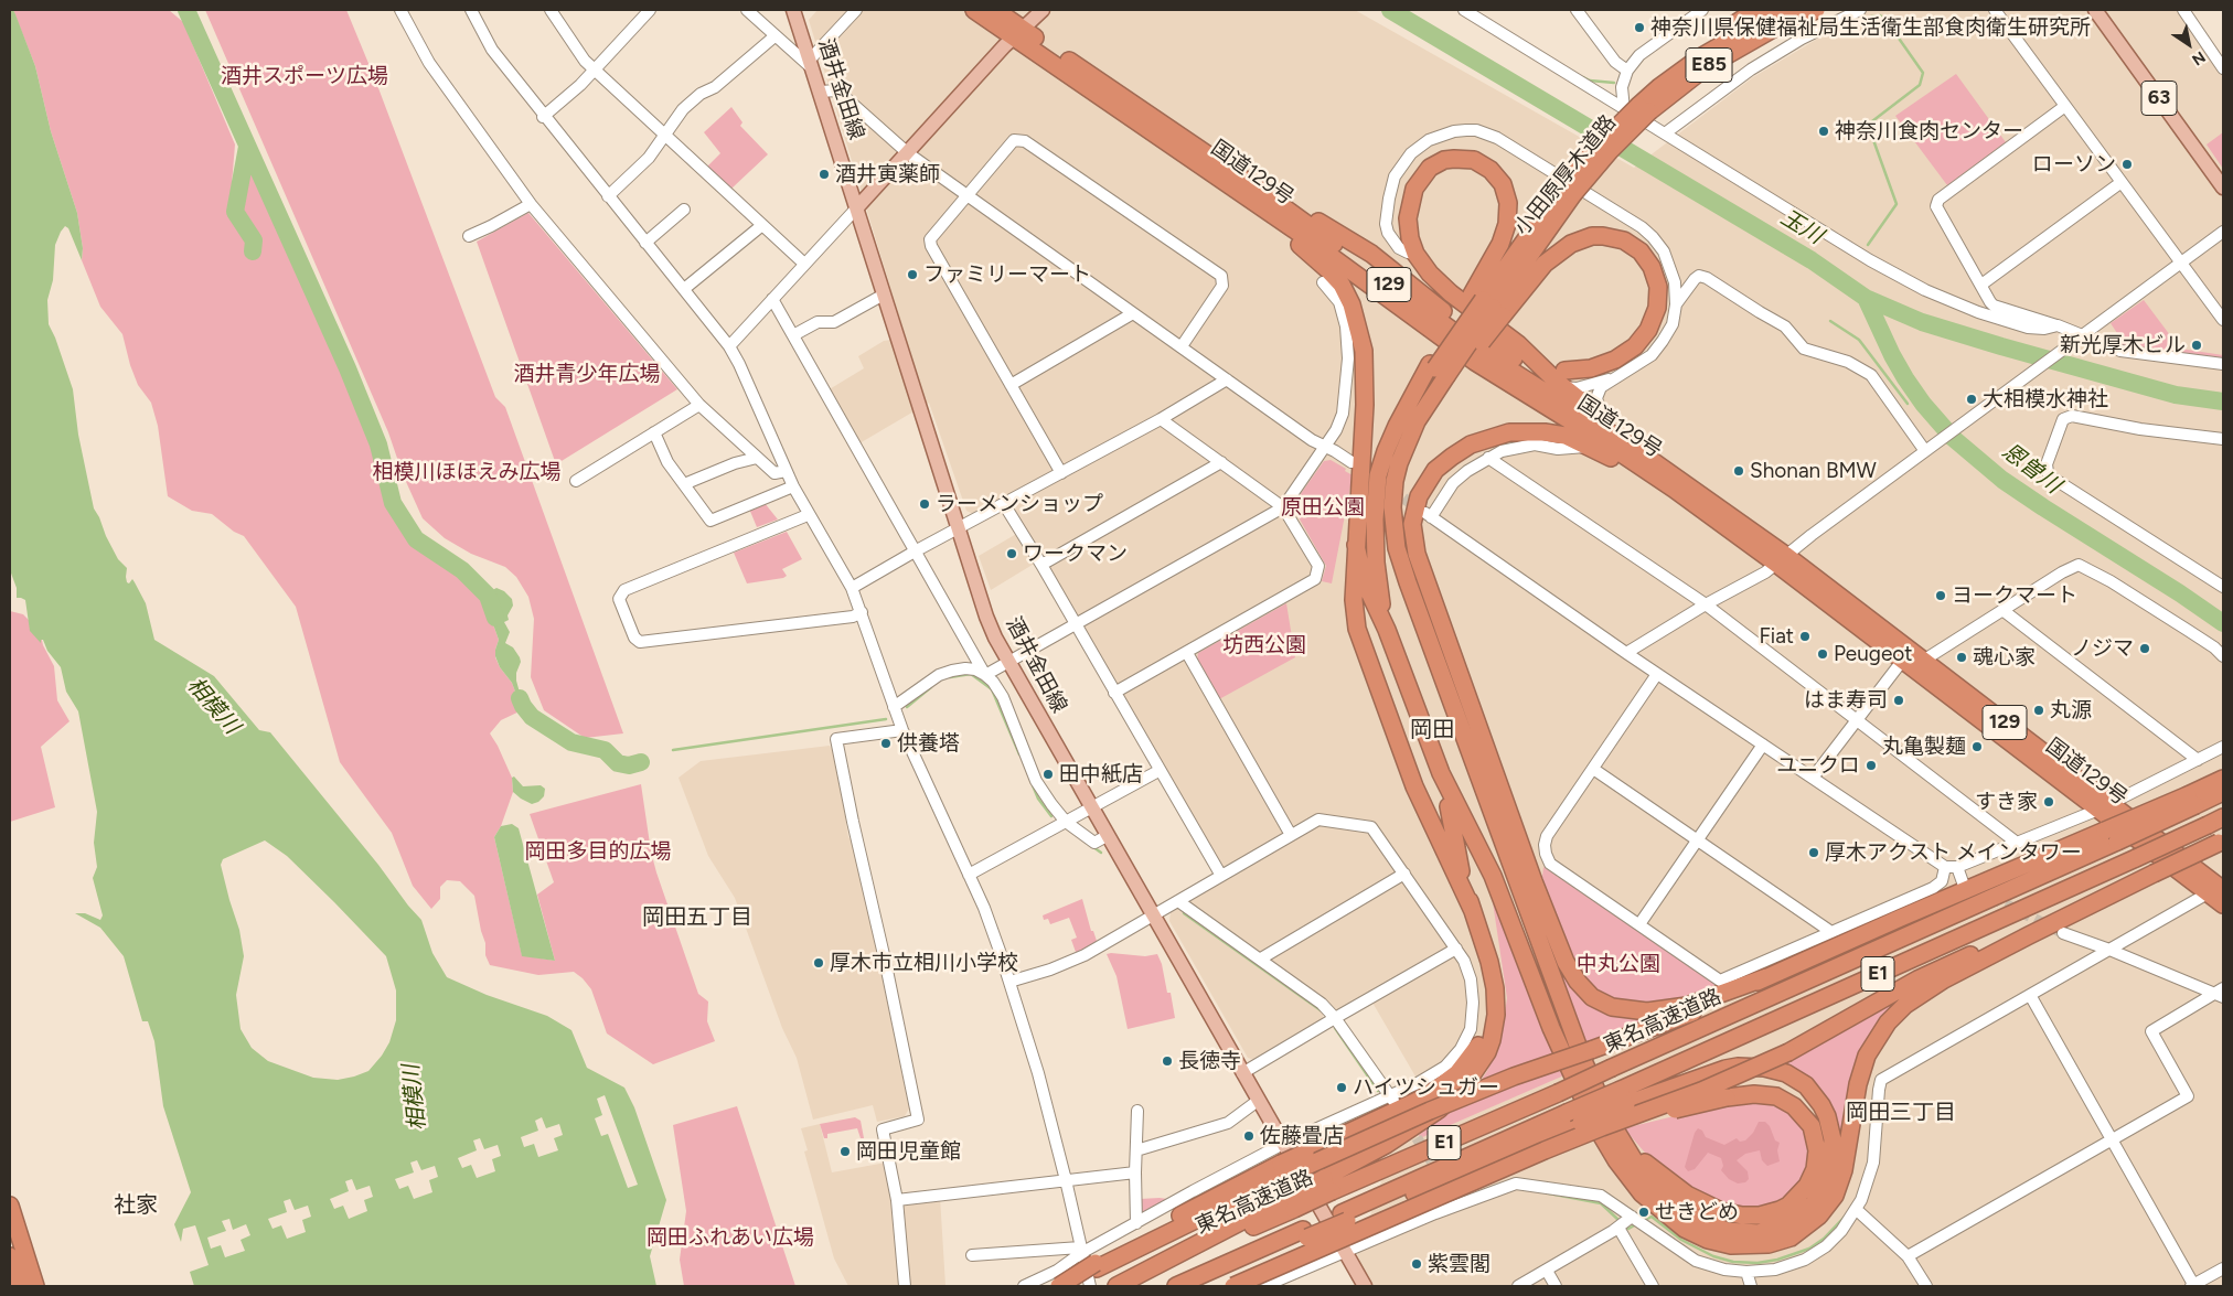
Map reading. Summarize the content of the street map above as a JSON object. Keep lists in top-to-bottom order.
{
  "streets": {
    "highway": [
      "E85",
      "国道129号",
      "小田原厚木道路",
      "129",
      "E1",
      "東名高速道路"
    ],
    "main road": ["酒井金田線", "63"]
  },
  "districts": [
    "岡田",
    "岡田五丁目",
    "岡田三丁目",
    "社家"
  ],
  "water": ["玉川", "恩曽川", "相模川"],
  "parks": [
    "酒井スポーツ広場",
    "酒井青少年広場",
    "相模川ほほえみ広場",
    "原田公園",
    "坊西公園",
    "岡田多目的広場",
    "中丸公園",
    "岡田ふれあい広場"
  ],
  "places": [
    "神奈川県保健福祉局生活衛生部食肉衛生研究所",
    "神奈川食肉センター",
    "ローソン",
    "酒井寅薬師",
    "ファミリーマート",
    "新光厚木ビル",
    "大相模水神社",
    "Shonan BMW",
    "ラーメンショップ",
    "ワークマン",
    "ヨークマート",
    "Fiat",
    "ノジマ",
    "Peugeot",
    "魂心家",
    "はま寿司",
    "丸源",
    "供養塔",
    "丸亀製麺",
    "ユニクロ",
    "田中紙店",
    "すき家",
    "厚木アクスト メインタワー",
    "厚木市立相川小学校",
    "長徳寺",
    "ハイツシュガー",
    "佐藤畳店",
    "岡田児童館",
    "せきどめ",
    "紫雲閣"
  ],
  "north": "bottom right"
}
